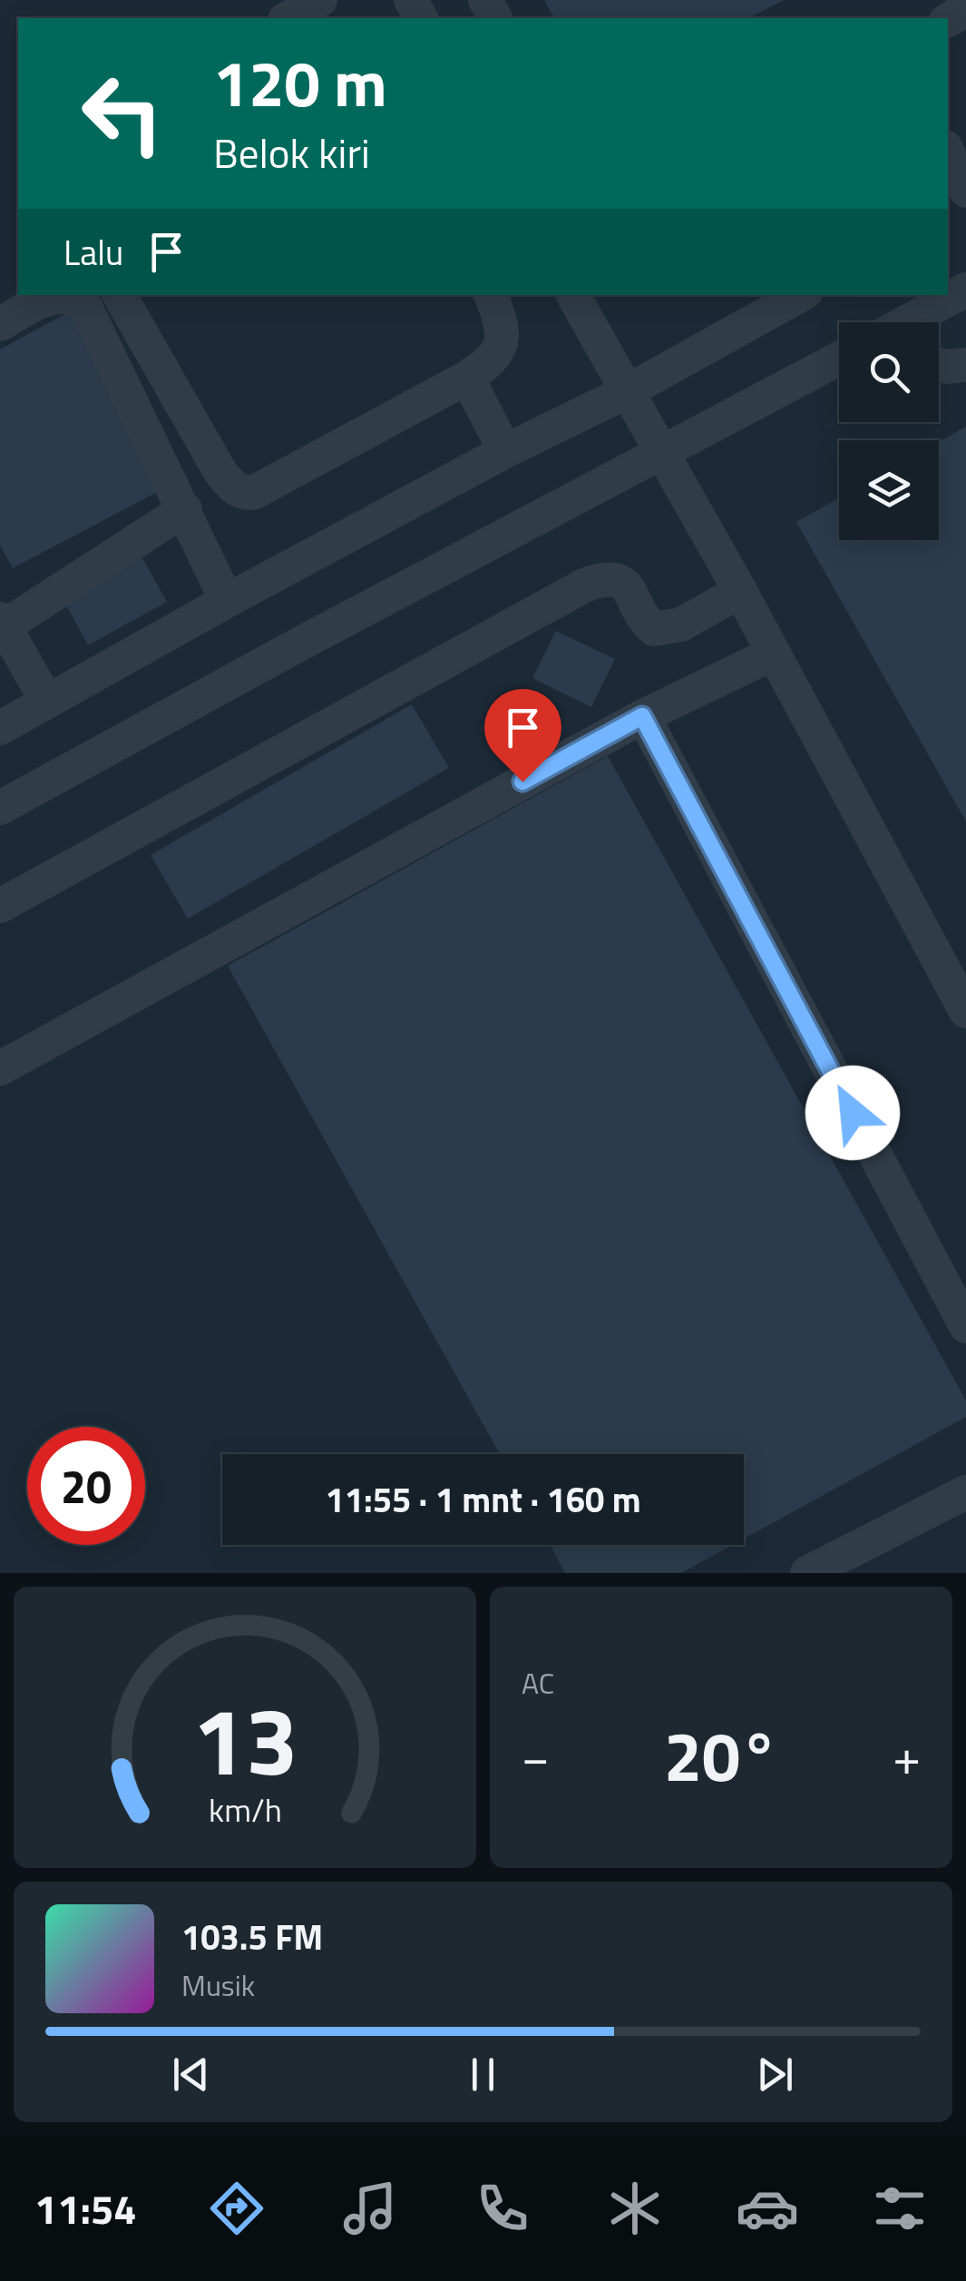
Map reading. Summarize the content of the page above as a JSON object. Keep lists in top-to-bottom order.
{
  "page": {
    "turn": ["120 m", "Belok kiri"],
    "then": "Lalu",
    "limit": "20",
    "trip": "11:55 · 1 mnt · 160 m",
    "tile": "AC",
    "heat": ["−", "20°", "+"],
    "song": ["103.5 FM", "Musik"],
    "tabs": "11:54",
    "gauge": ["13", "km/h"]
  }
}
